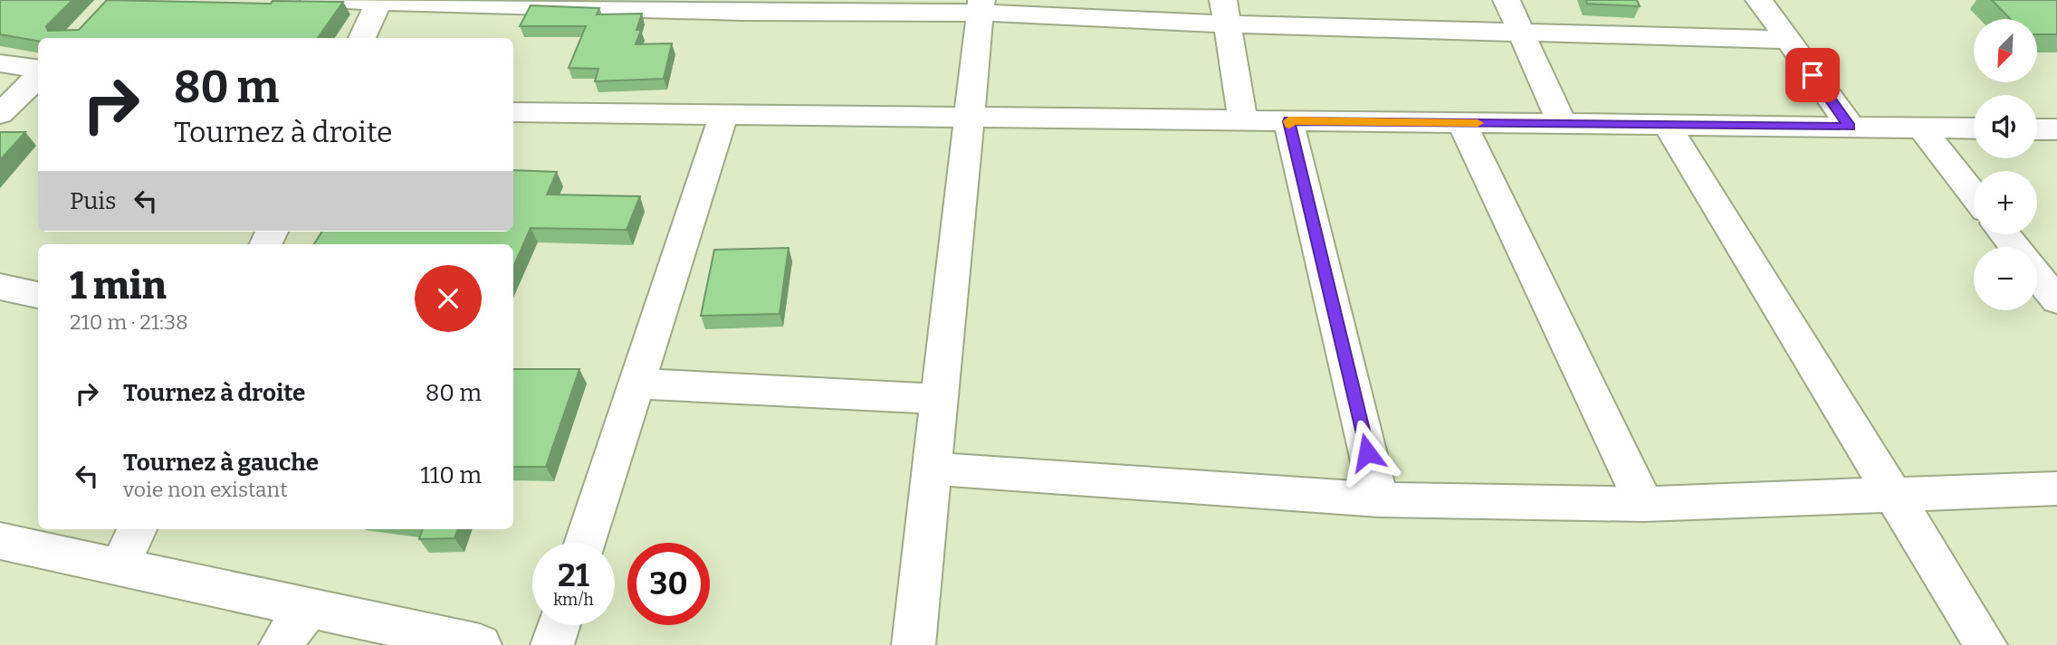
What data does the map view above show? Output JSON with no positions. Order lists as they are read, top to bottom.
{
  "north": "bottom left",
  "page": {
    "map_buttons": ["+", "−"],
    "turn": ["80 m", "Tournez à droite"],
    "then": "Puis",
    "heading": ["1 min", "210 m · 21:38"],
    "list": [
      {
        "name": "Tournez à droite",
        "value": "80 m"
      },
      {
        "name": "Tournez à gauche",
        "note": "voie non existant",
        "value": "110 m"
      }
    ],
    "speed": "21 km/h",
    "limit": "30"
  }
}
